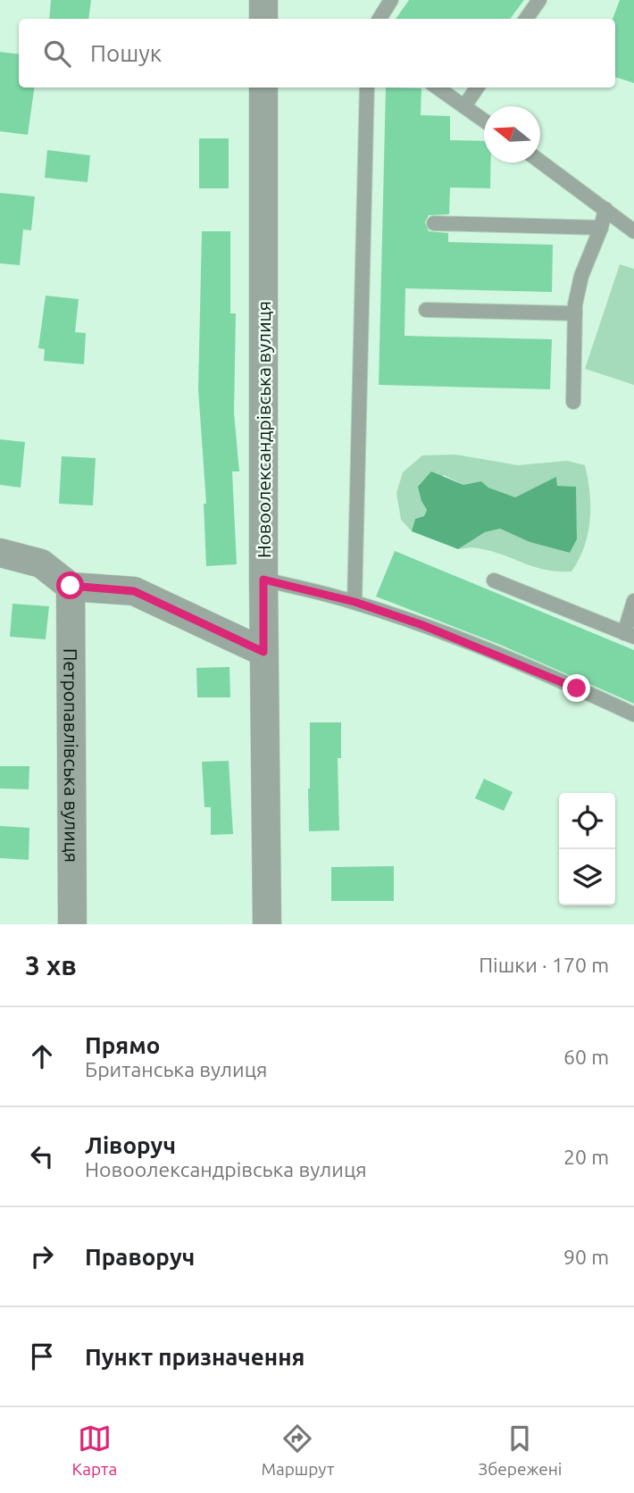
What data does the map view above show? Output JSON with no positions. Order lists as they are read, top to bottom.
{
  "streets": {
    "street": ["Новоолександрівська вулиця", "Петропавлівська вулиця"]
  },
  "north": "left",
  "page": {
    "search": "Пошук",
    "heading": ["3 хв", "Пішки · 170 m"],
    "list": [
      ["Прямо", "Британська вулиця", "60 m"],
      ["Ліворуч", "Новоолександрівська вулиця", "20 m"],
      ["Праворуч", "90 m"],
      "Пункт призначення"
    ],
    "nav": ["Карта", "Маршрут", "Збережені"]
  }
}
